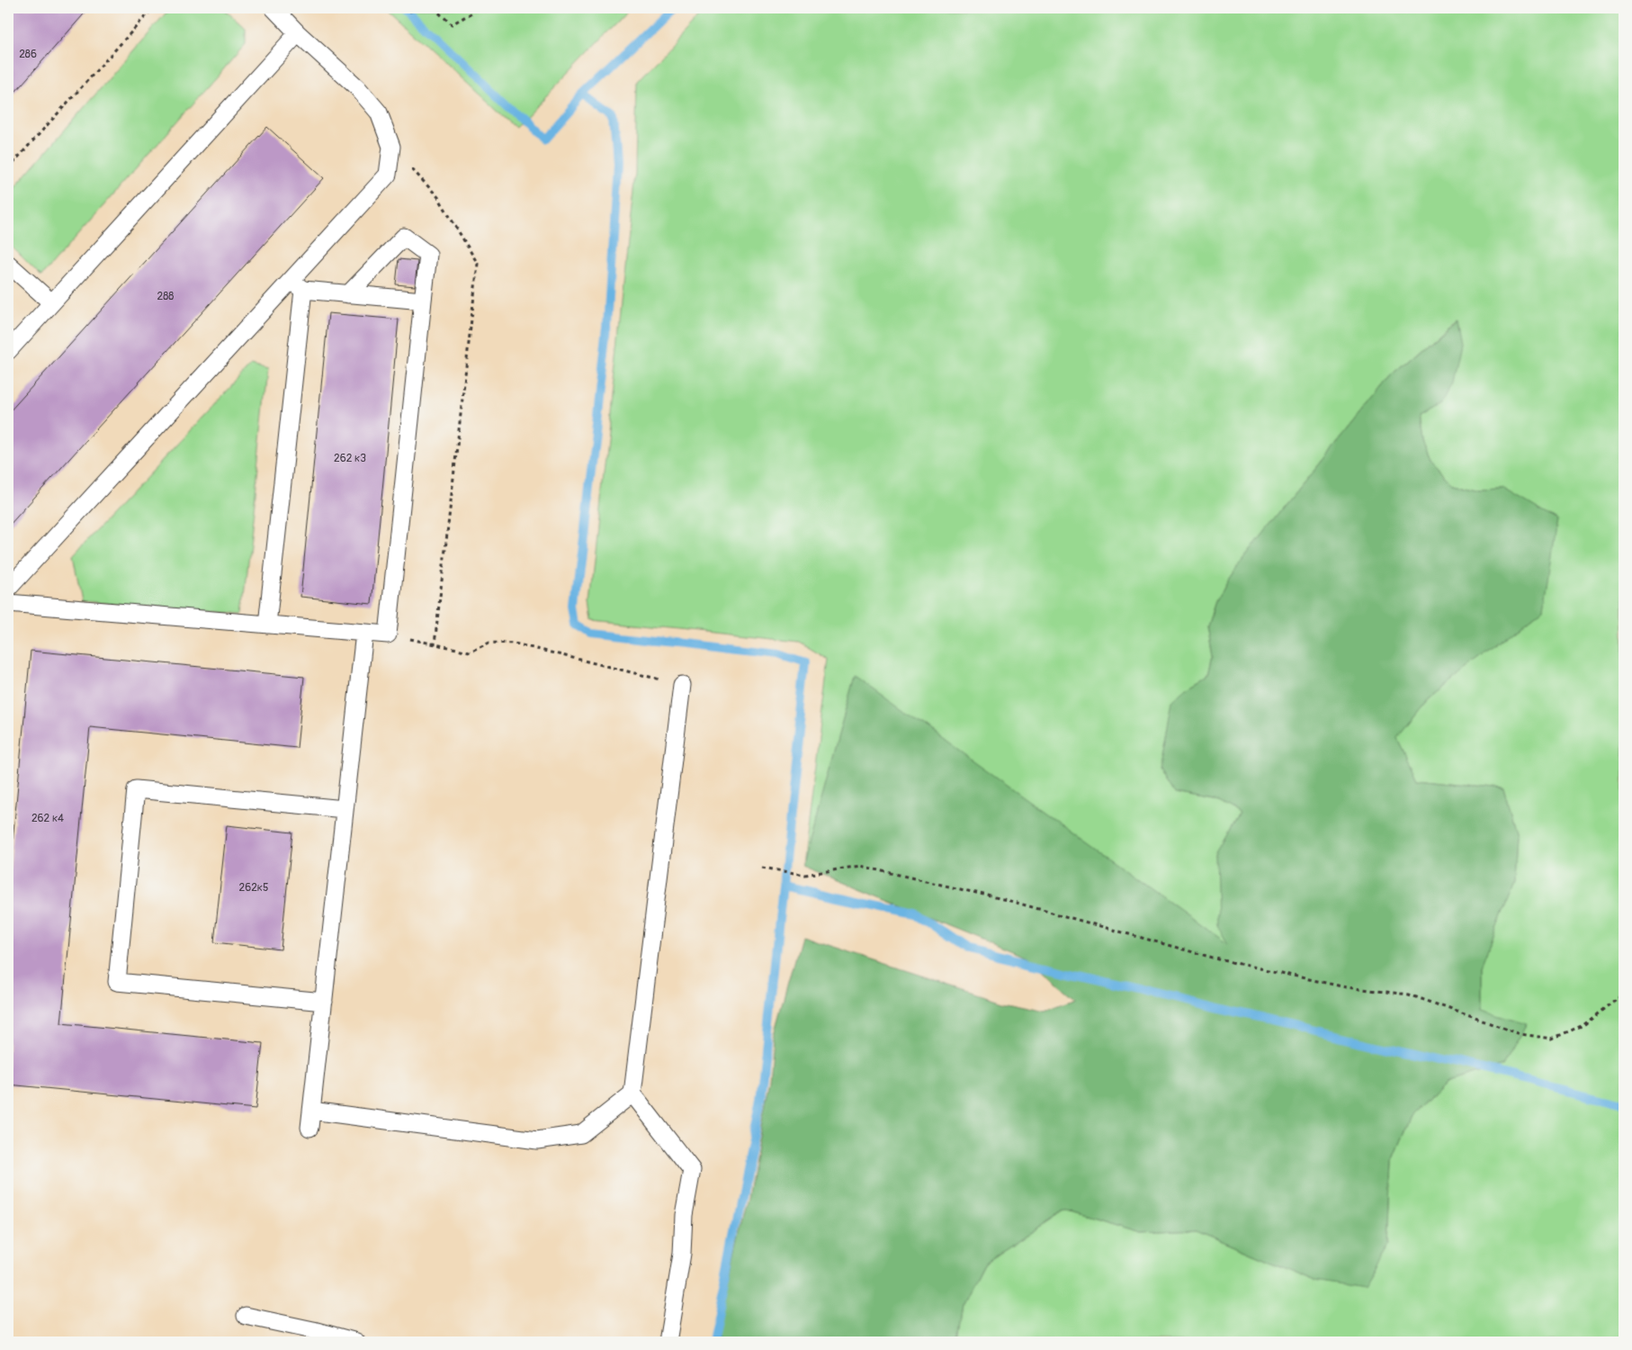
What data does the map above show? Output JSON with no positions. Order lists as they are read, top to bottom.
{
  "house_numbers": [
    "286",
    "288",
    "262 к3",
    "262 к4",
    "262к5"
  ]
}
